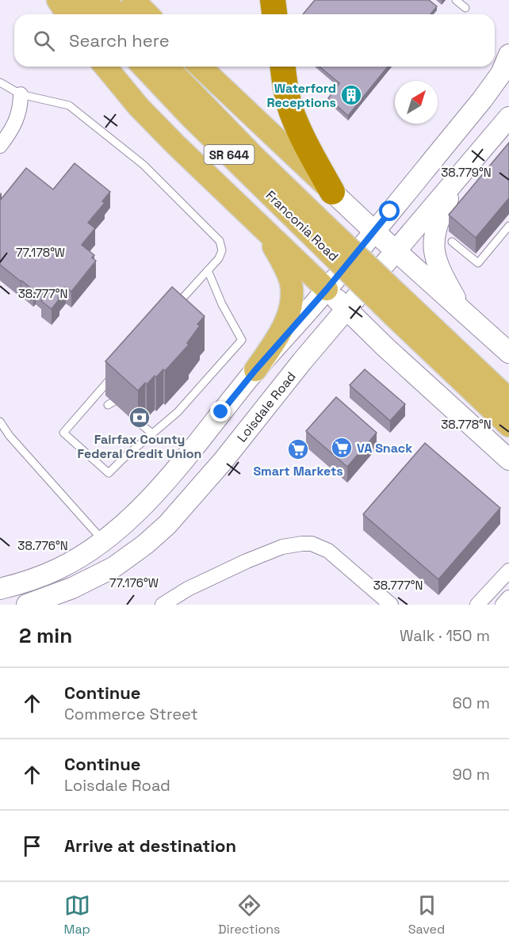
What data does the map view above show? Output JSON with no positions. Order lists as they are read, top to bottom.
{
  "streets": {
    "main road": ["SR 644", "Franconia Road", "Loisdale Road"]
  },
  "places": {
    "building": ["Waterford Receptions"],
    "bank": ["Fairfax County Federal Credit Union"],
    "supermarket": ["VA Snack", "Smart Markets"]
  },
  "north": "top right",
  "page": {
    "search": "Search here",
    "heading": ["2 min", "Walk · 150 m"],
    "list": [
      ["Continue", "Commerce Street", "60 m"],
      ["Continue", "Loisdale Road", "90 m"],
      "Arrive at destination"
    ],
    "nav": ["Map", "Directions", "Saved"]
  },
  "coordinates": [
    "38.779°N",
    "77.178°W",
    "38.777°N",
    "38.778°N",
    "38.776°N",
    "77.176°W"
  ]
}
